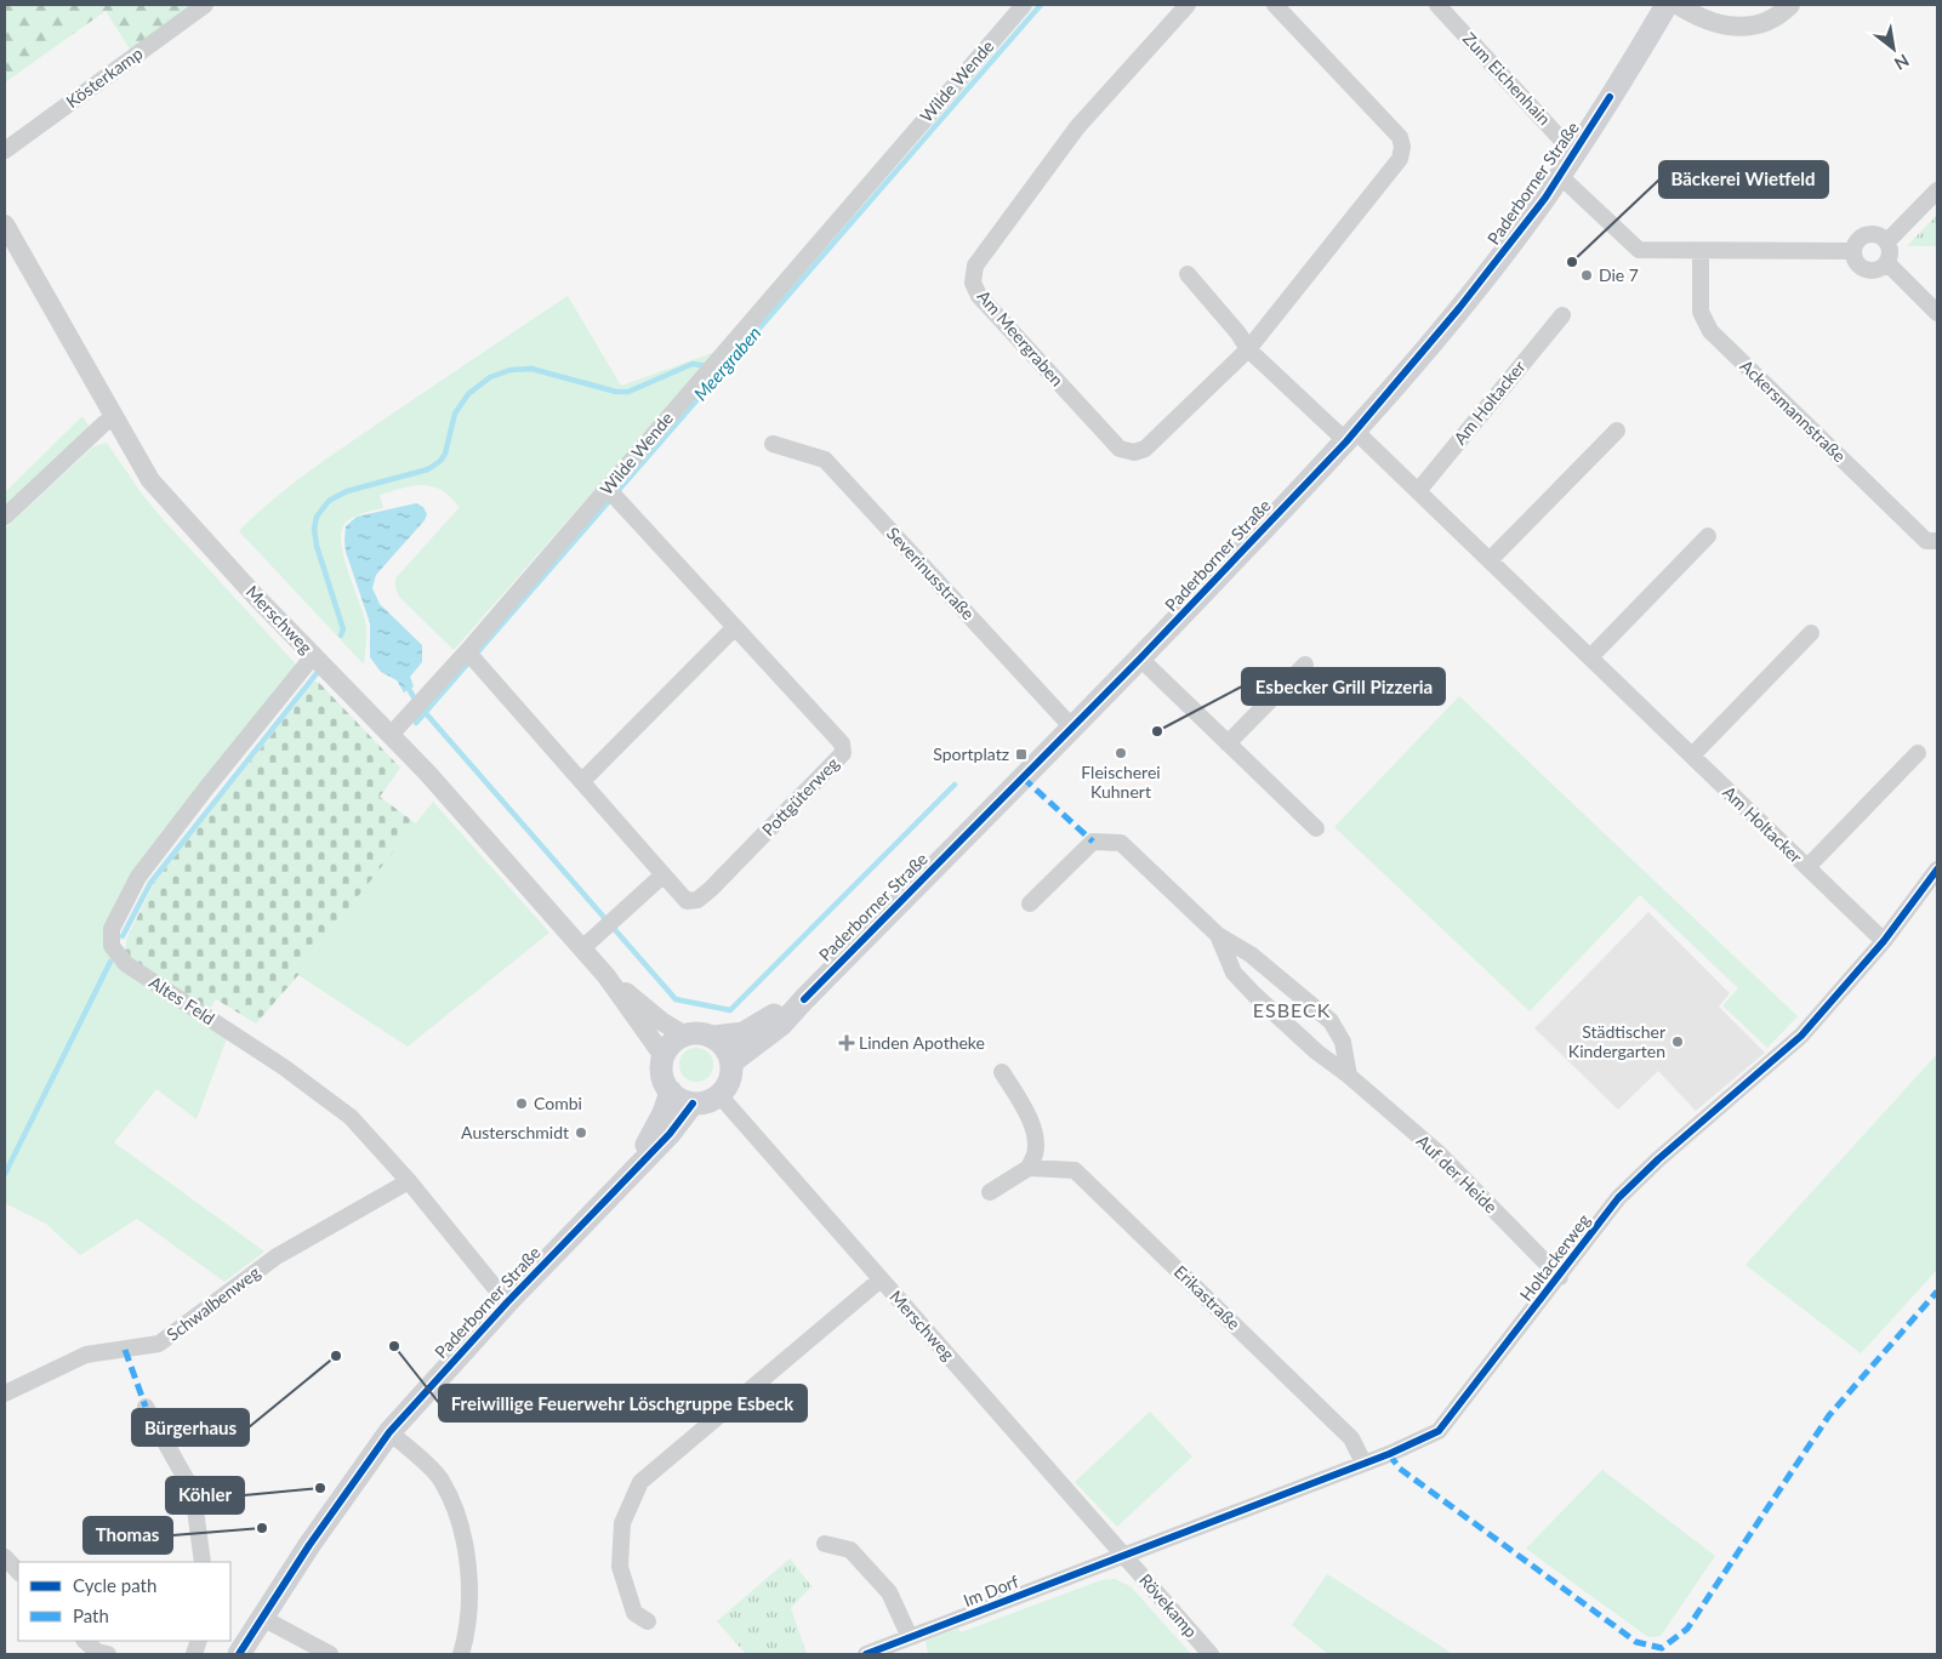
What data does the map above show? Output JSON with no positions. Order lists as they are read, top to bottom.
{
  "streets": {
    "main road": ["Paderborner Straße"],
    "street": [
      "Kösterkamp",
      "Zum Eichenhain",
      "Wilde Wende",
      "Am Meergraben",
      "Am Holtacker",
      "Ackersmannstraße",
      "Severinusstraße",
      "Merschweg",
      "Pottgüterweg",
      "Altes Feld",
      "Auf der Heide",
      "Holtackerweg",
      "Erikastraße",
      "Schwalbenweg",
      "Im Dorf",
      "Rövekamp"
    ]
  },
  "crossings": [
    ["Zum Eichenhain", "Paderborner Straße"],
    ["Wilde Wende", "Merschweg"],
    ["Wilde Wende", "Pottgüterweg"],
    ["Paderborner Straße", "Am Holtacker"],
    ["Paderborner Straße", "Severinusstraße"],
    ["Paderborner Straße", "Merschweg"],
    ["Paderborner Straße", "Altes Feld"],
    ["Am Holtacker", "Holtackerweg"],
    ["Merschweg", "Altes Feld"],
    ["Merschweg", "Holtackerweg"],
    ["Merschweg", "Im Dorf"],
    ["Merschweg", "Rövekamp"],
    ["Altes Feld", "Schwalbenweg"],
    ["Auf der Heide", "Holtackerweg"],
    ["Holtackerweg", "Erikastraße"],
    ["Holtackerweg", "Im Dorf"],
    ["Holtackerweg", "Rövekamp"],
    ["Im Dorf", "Rövekamp"]
  ],
  "districts": ["ESBECK"],
  "water": ["Meergraben"],
  "places": {
    "other": [
      "Bäckerei Wietfeld",
      "Die 7",
      "Esbecker Grill Pizzeria",
      "Fleischerei Kuhnert",
      "Städtischer Kindergarten",
      "Combi",
      "Austerschmidt",
      "Freiwillige Feuerwehr Löschgruppe Esbeck",
      "Bürgerhaus",
      "Köhler",
      "Thomas"
    ],
    "transit": ["Sportplatz"],
    "health": ["Linden Apotheke"]
  },
  "legend": ["Cycle path", "Path"],
  "north": "bottom right"
}
